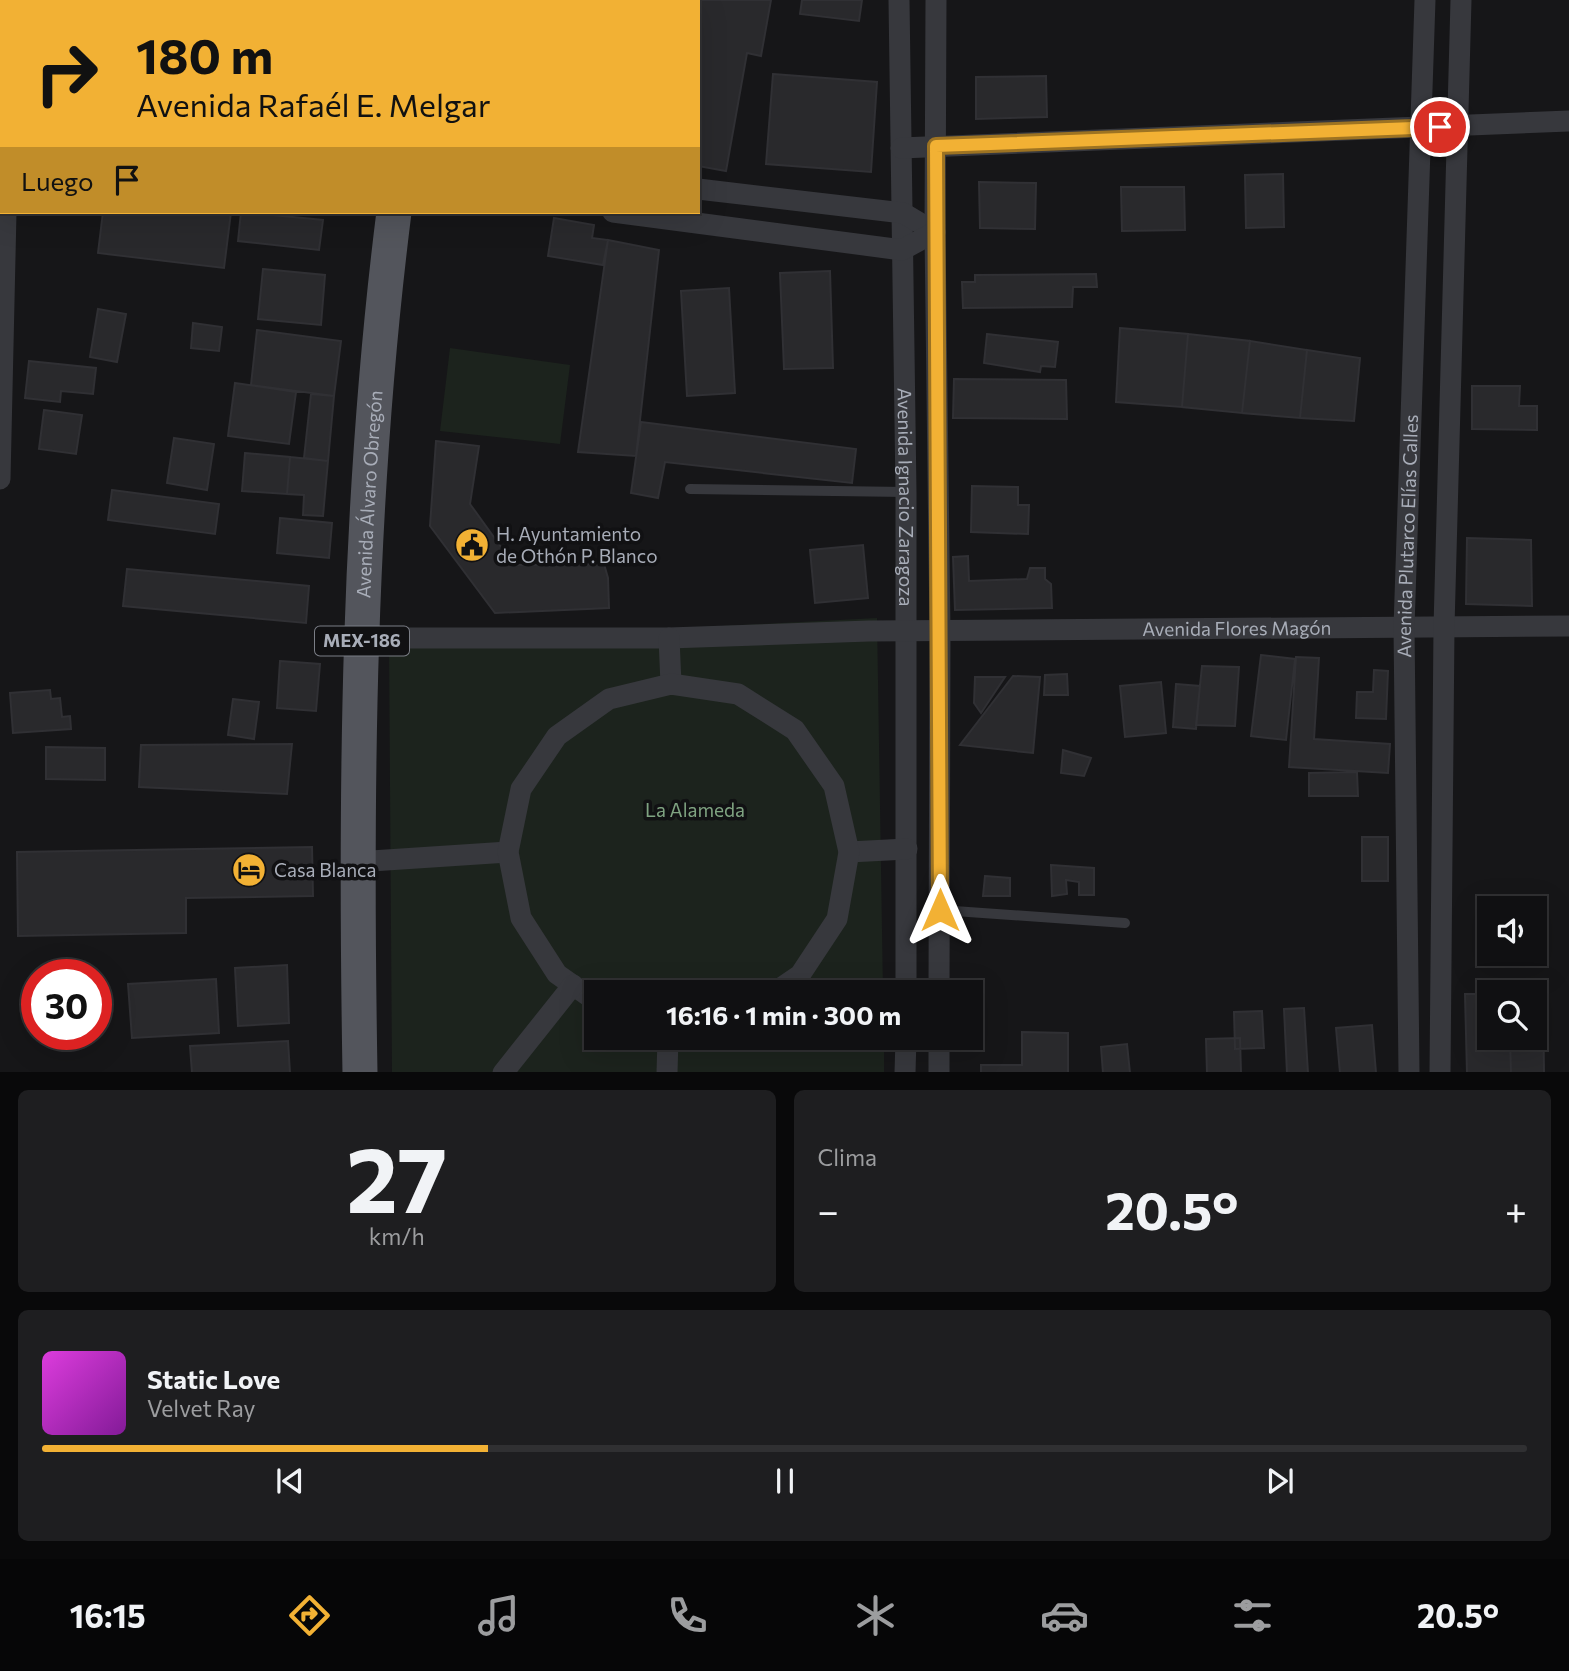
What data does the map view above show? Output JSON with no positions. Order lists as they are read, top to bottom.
{
  "streets": {
    "main road": ["Avenida Álvaro Obregón", "MEX-186"],
    "street": ["Avenida Ignacio Zaragoza", "Avenida Plutarco Elías Calles", "Avenida Flores Magón"]
  },
  "crossings": [
    ["Avenida Álvaro Obregón", "Avenida Flores Magón"],
    ["Avenida Ignacio Zaragoza", "Avenida Flores Magón"],
    ["Avenida Plutarco Elías Calles", "Avenida Flores Magón"]
  ],
  "parks": ["La Alameda"],
  "places": {
    "public building": ["H. Ayuntamiento de Othón P. Blanco"],
    "hotel": ["Casa Blanca"]
  },
  "page": {
    "turn": ["180 m", "Avenida Rafaél E. Melgar"],
    "then": "Luego",
    "limit": "30",
    "trip": "16:16 · 1 min · 300 m",
    "tile": [
      ["27", "km/h"],
      "Clima"
    ],
    "heat": ["−", "20.5°", "+"],
    "song": ["Static Love", "Velvet Ray"],
    "tabs": ["16:15", "20.5°"]
  }
}
